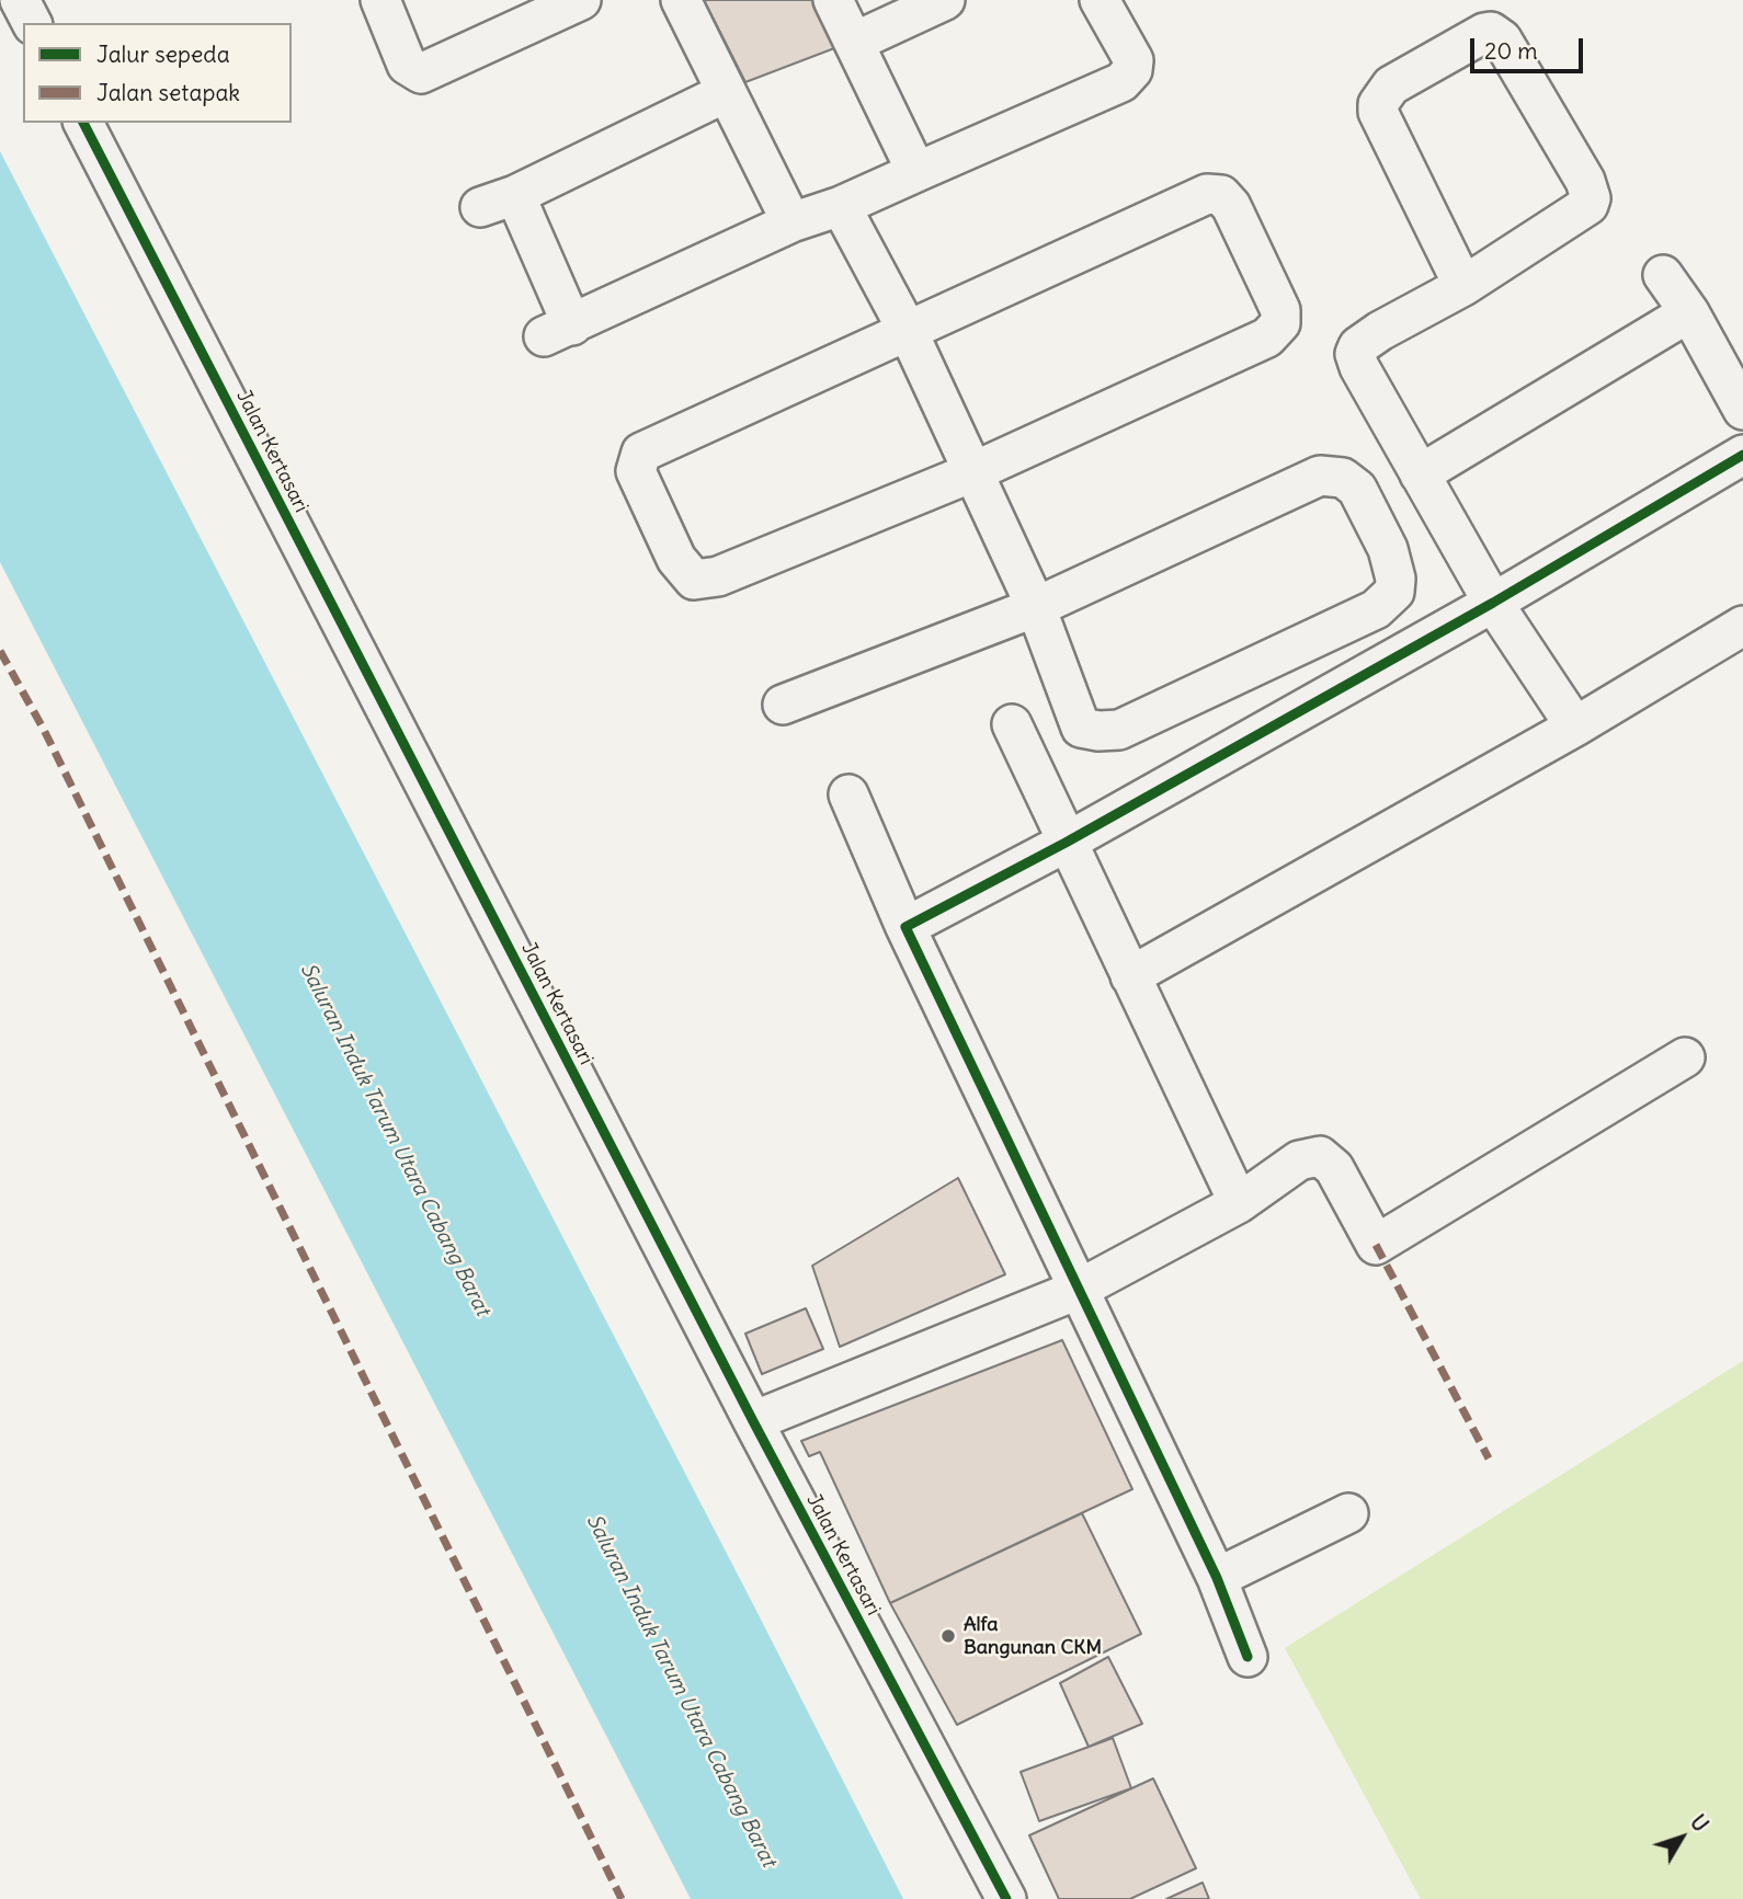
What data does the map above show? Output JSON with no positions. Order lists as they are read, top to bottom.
{
  "streets": {
    "street": ["Jalan Kertasari"]
  },
  "water": ["Saluran Induk Tarum Utara Cabang Barat"],
  "places": ["Alfa Bangunan CKM"],
  "legend": ["Jalur sepeda", "Jalan setapak"],
  "scale_bar": "20 m",
  "north": "top right"
}
